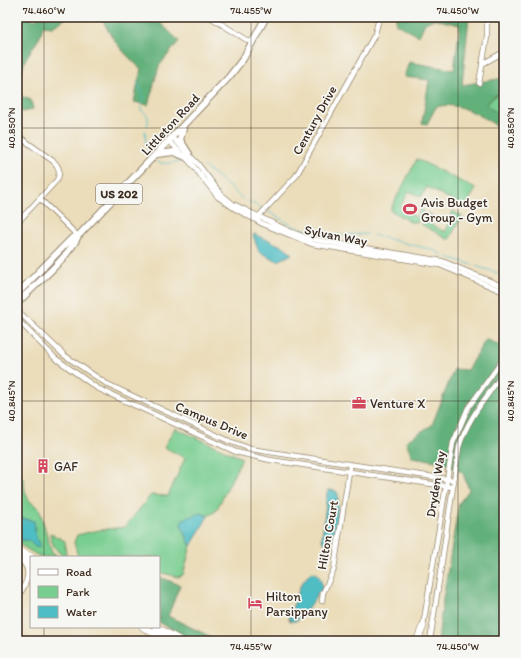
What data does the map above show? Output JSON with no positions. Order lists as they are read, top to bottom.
{
  "streets": {
    "main road": ["Littleton Road", "US 202"],
    "street": [
      "Century Drive",
      "Sylvan Way",
      "Campus Drive",
      "Dryden Way",
      "Hilton Court"
    ]
  },
  "crossings": [
    ["Century Drive", "Sylvan Way"],
    ["Littleton Road", "Sylvan Way"],
    ["Campus Drive", "Dryden Way"],
    ["Campus Drive", "Hilton Court"]
  ],
  "places": {
    "sports": ["Avis Budget Group - Gym"],
    "office": ["Venture X"],
    "building": ["GAF"],
    "hotel": ["Hilton Parsippany"]
  },
  "legend": ["Road", "Park", "Water"],
  "coordinates": [
    "74.460°W",
    "74.455°W",
    "74.450°W",
    "40.850°N",
    "40.845°N"
  ]
}
